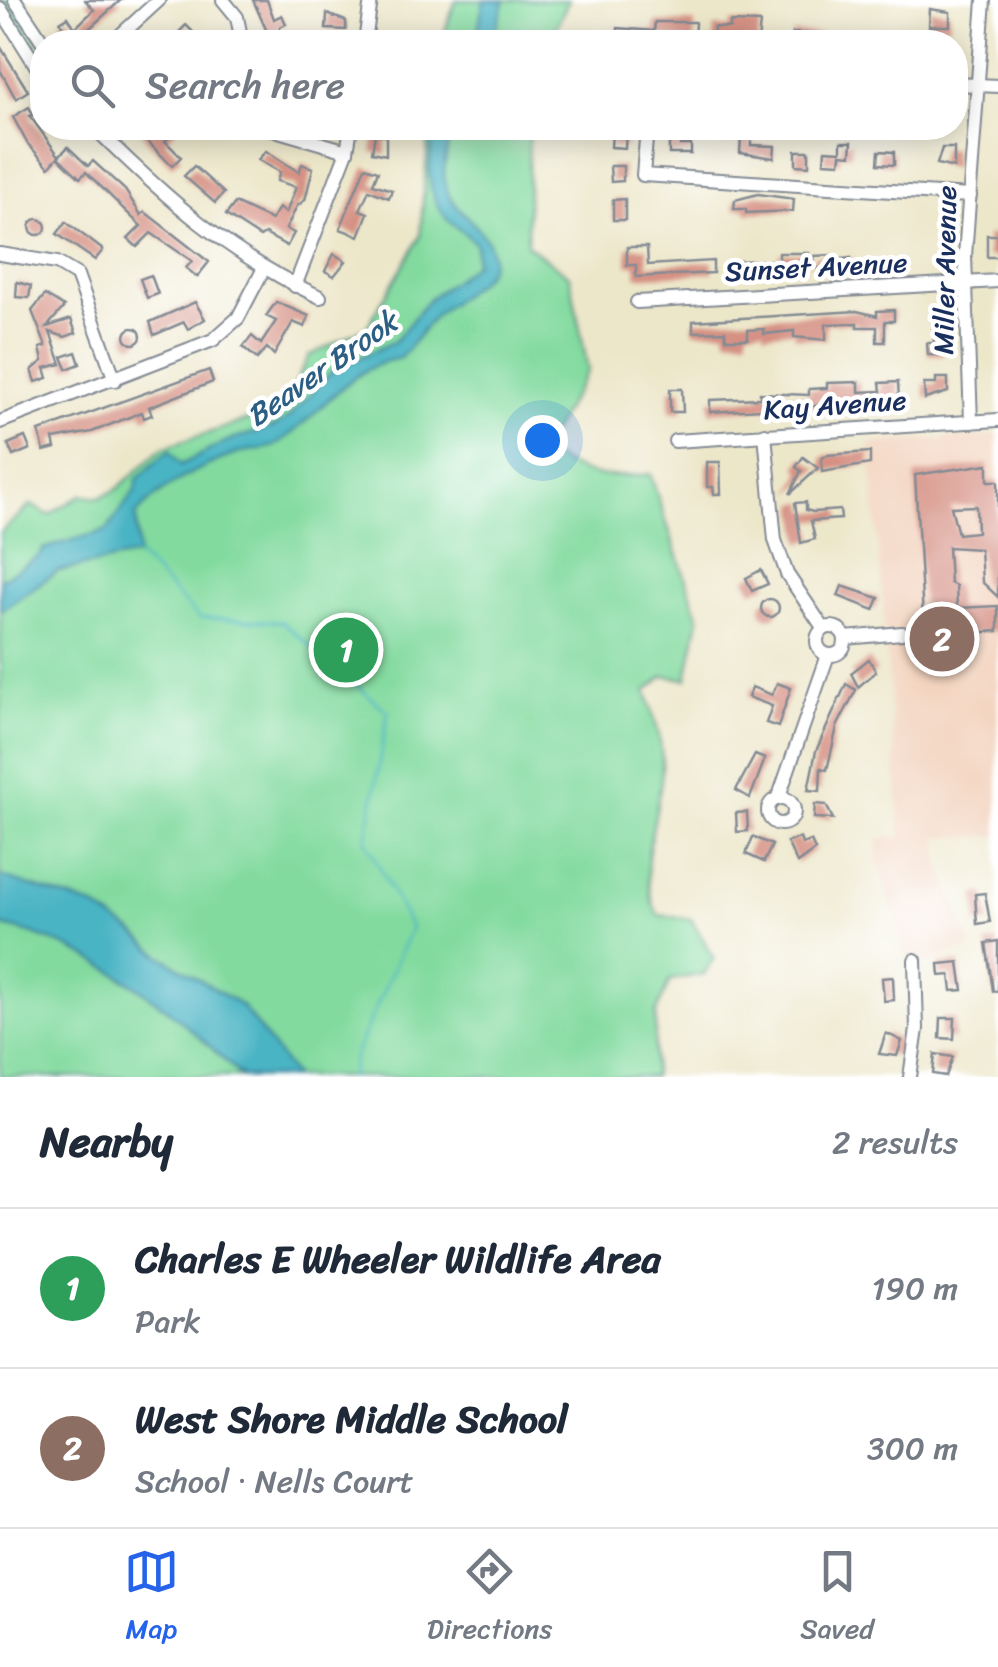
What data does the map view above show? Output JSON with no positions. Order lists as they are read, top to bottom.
{
  "streets": {
    "street": ["Sunset Avenue", "Miller Avenue", "Kay Avenue"]
  },
  "crossings": [
    ["Sunset Avenue", "Miller Avenue"],
    ["Miller Avenue", "Kay Avenue"]
  ],
  "water": ["Beaver Brook"],
  "page": {
    "search": "Search here",
    "pins": ["2", "1"],
    "heading": ["Nearby", "2 results"],
    "list": [
      {
        "mark": "1",
        "name": "Charles E Wheeler Wildlife Area",
        "note": "Park",
        "value": "190 m"
      },
      {
        "mark": "2",
        "name": "West Shore Middle School",
        "note": "School · Nells Court",
        "value": "300 m"
      }
    ],
    "nav": ["Map", "Directions", "Saved"]
  }
}
